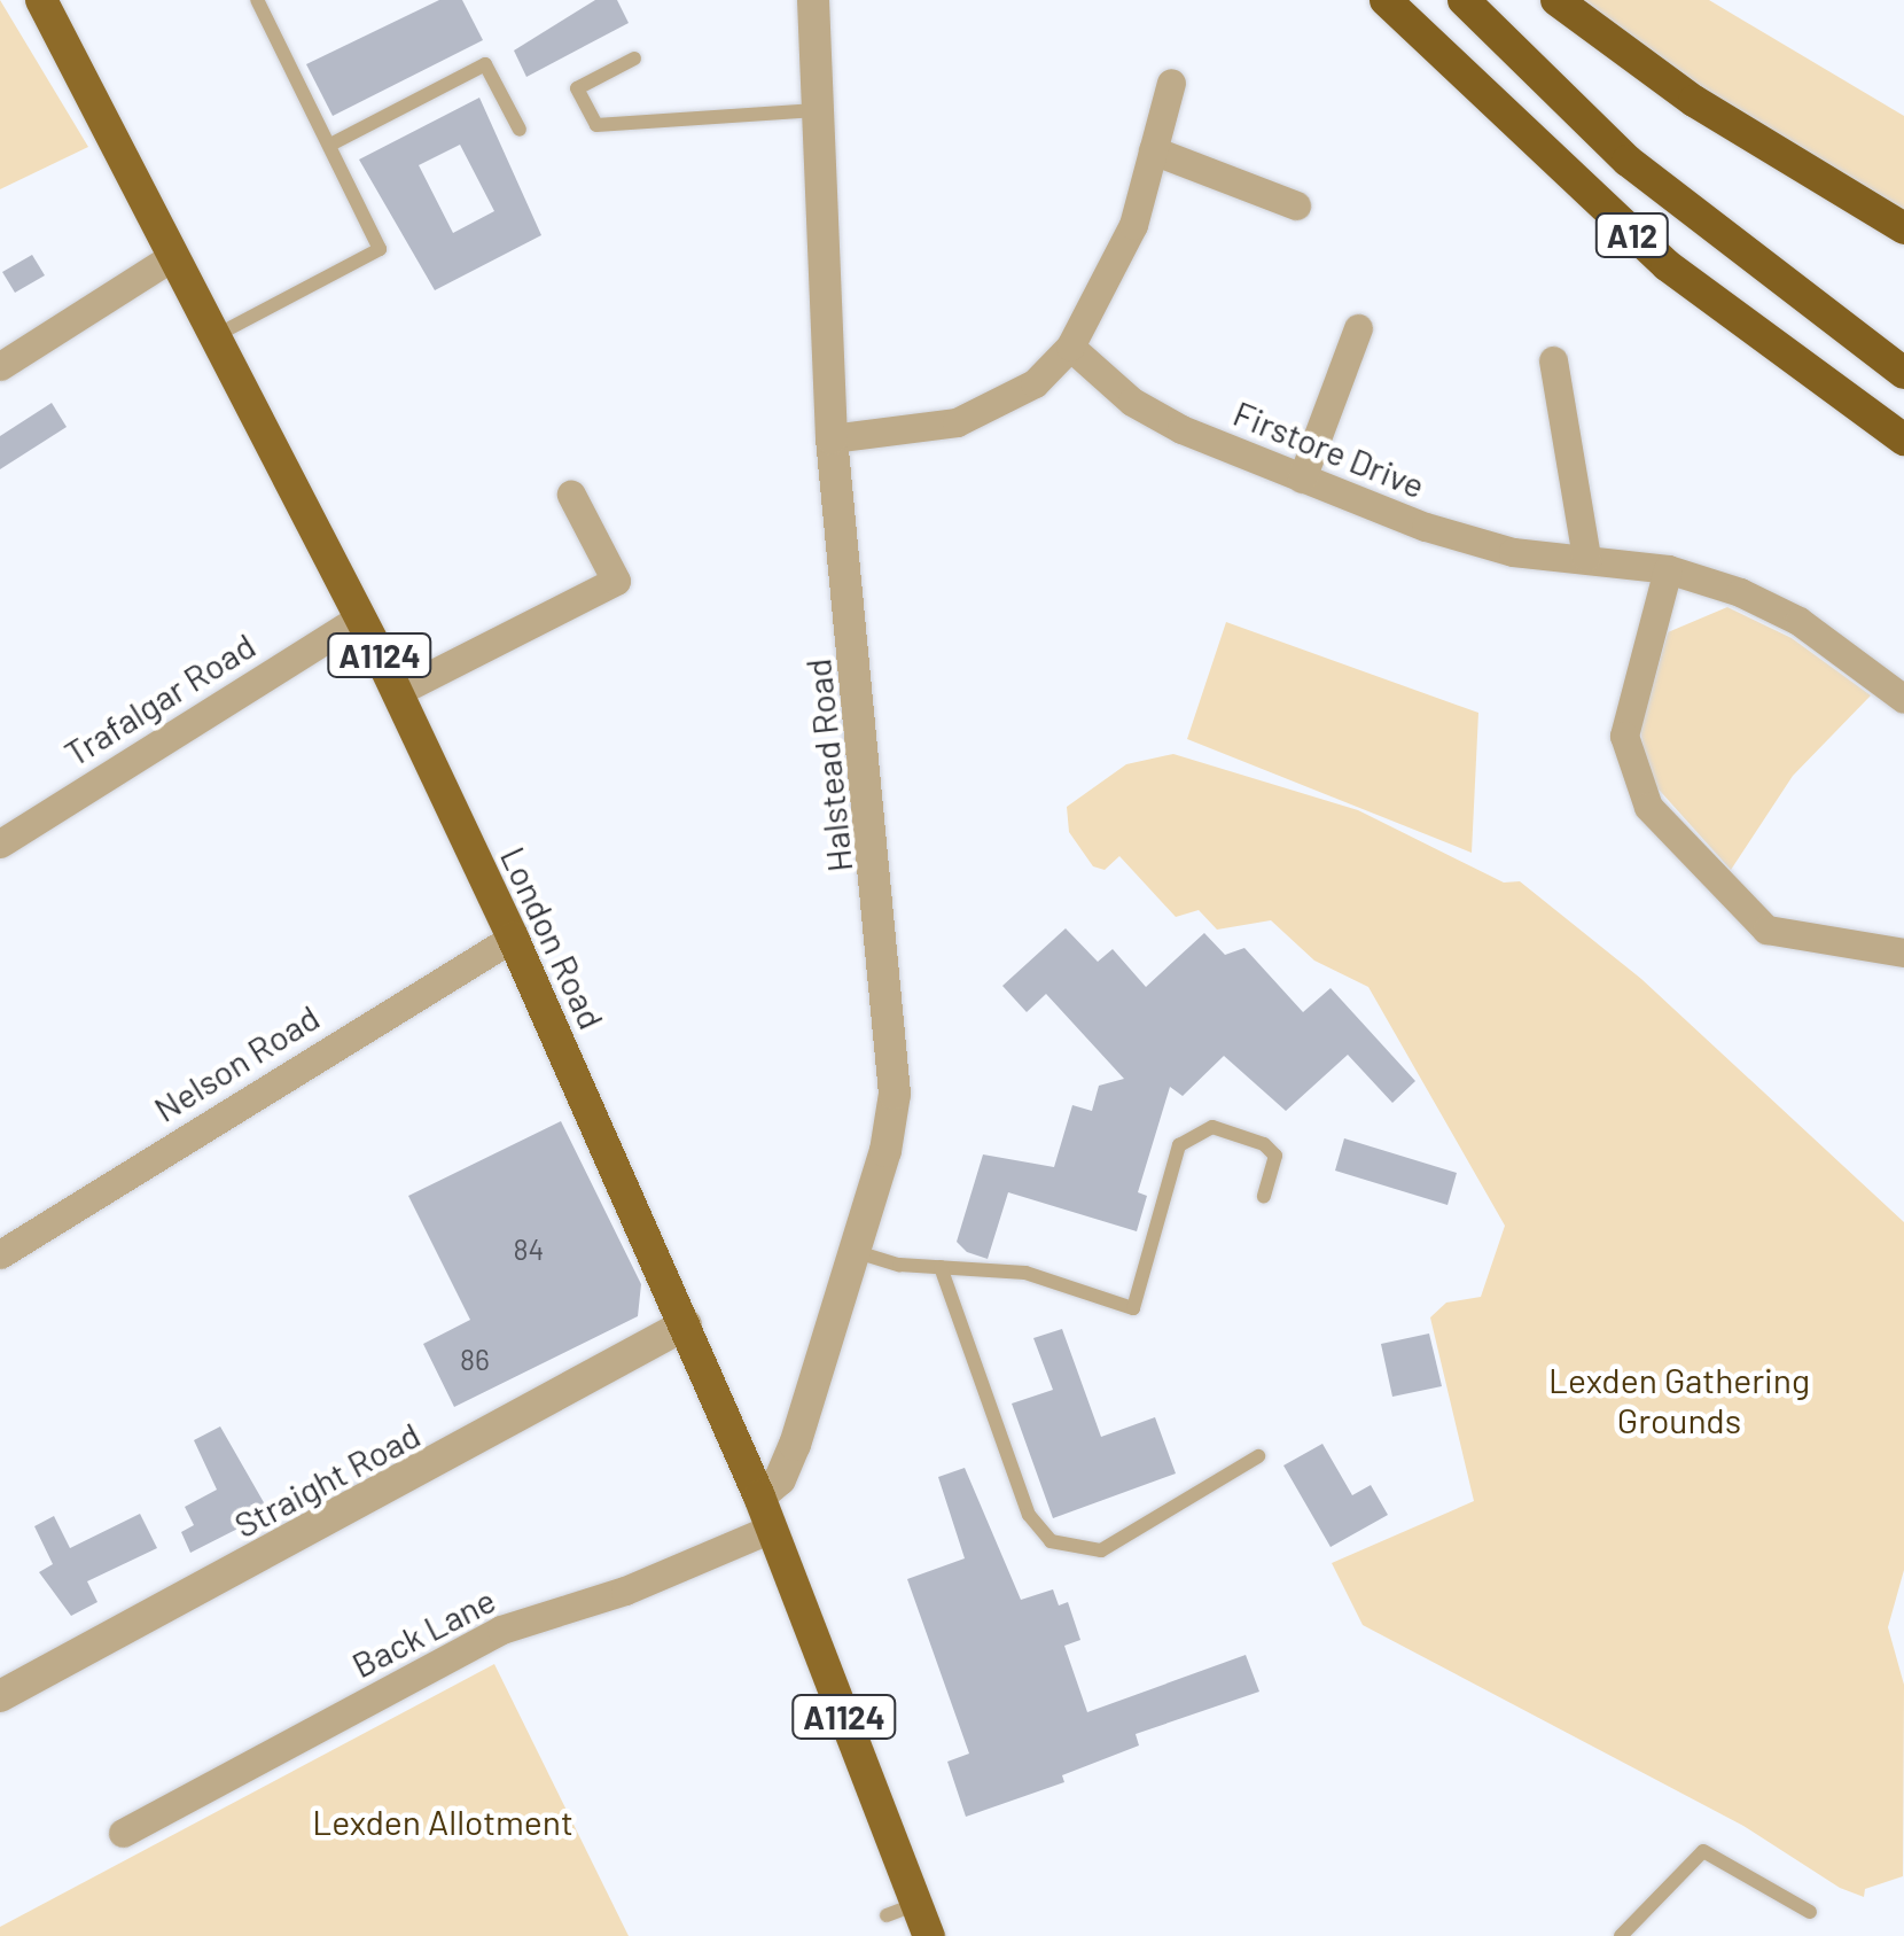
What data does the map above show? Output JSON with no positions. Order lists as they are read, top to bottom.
{
  "streets": {
    "highway": ["A12"],
    "main road": ["A1124", "London Road"],
    "street": [
      "Firstore Drive",
      "Trafalgar Road",
      "Halstead Road",
      "Nelson Road",
      "Straight Road",
      "Back Lane"
    ]
  },
  "crossings": [
    ["Trafalgar Road", "London Road"],
    ["Halstead Road", "London Road"],
    ["London Road", "Nelson Road"],
    ["London Road", "Straight Road"],
    ["London Road", "Back Lane"]
  ],
  "parks": ["Lexden Gathering Grounds", "Lexden Allotment"],
  "house_numbers": ["84", "86"]
}
